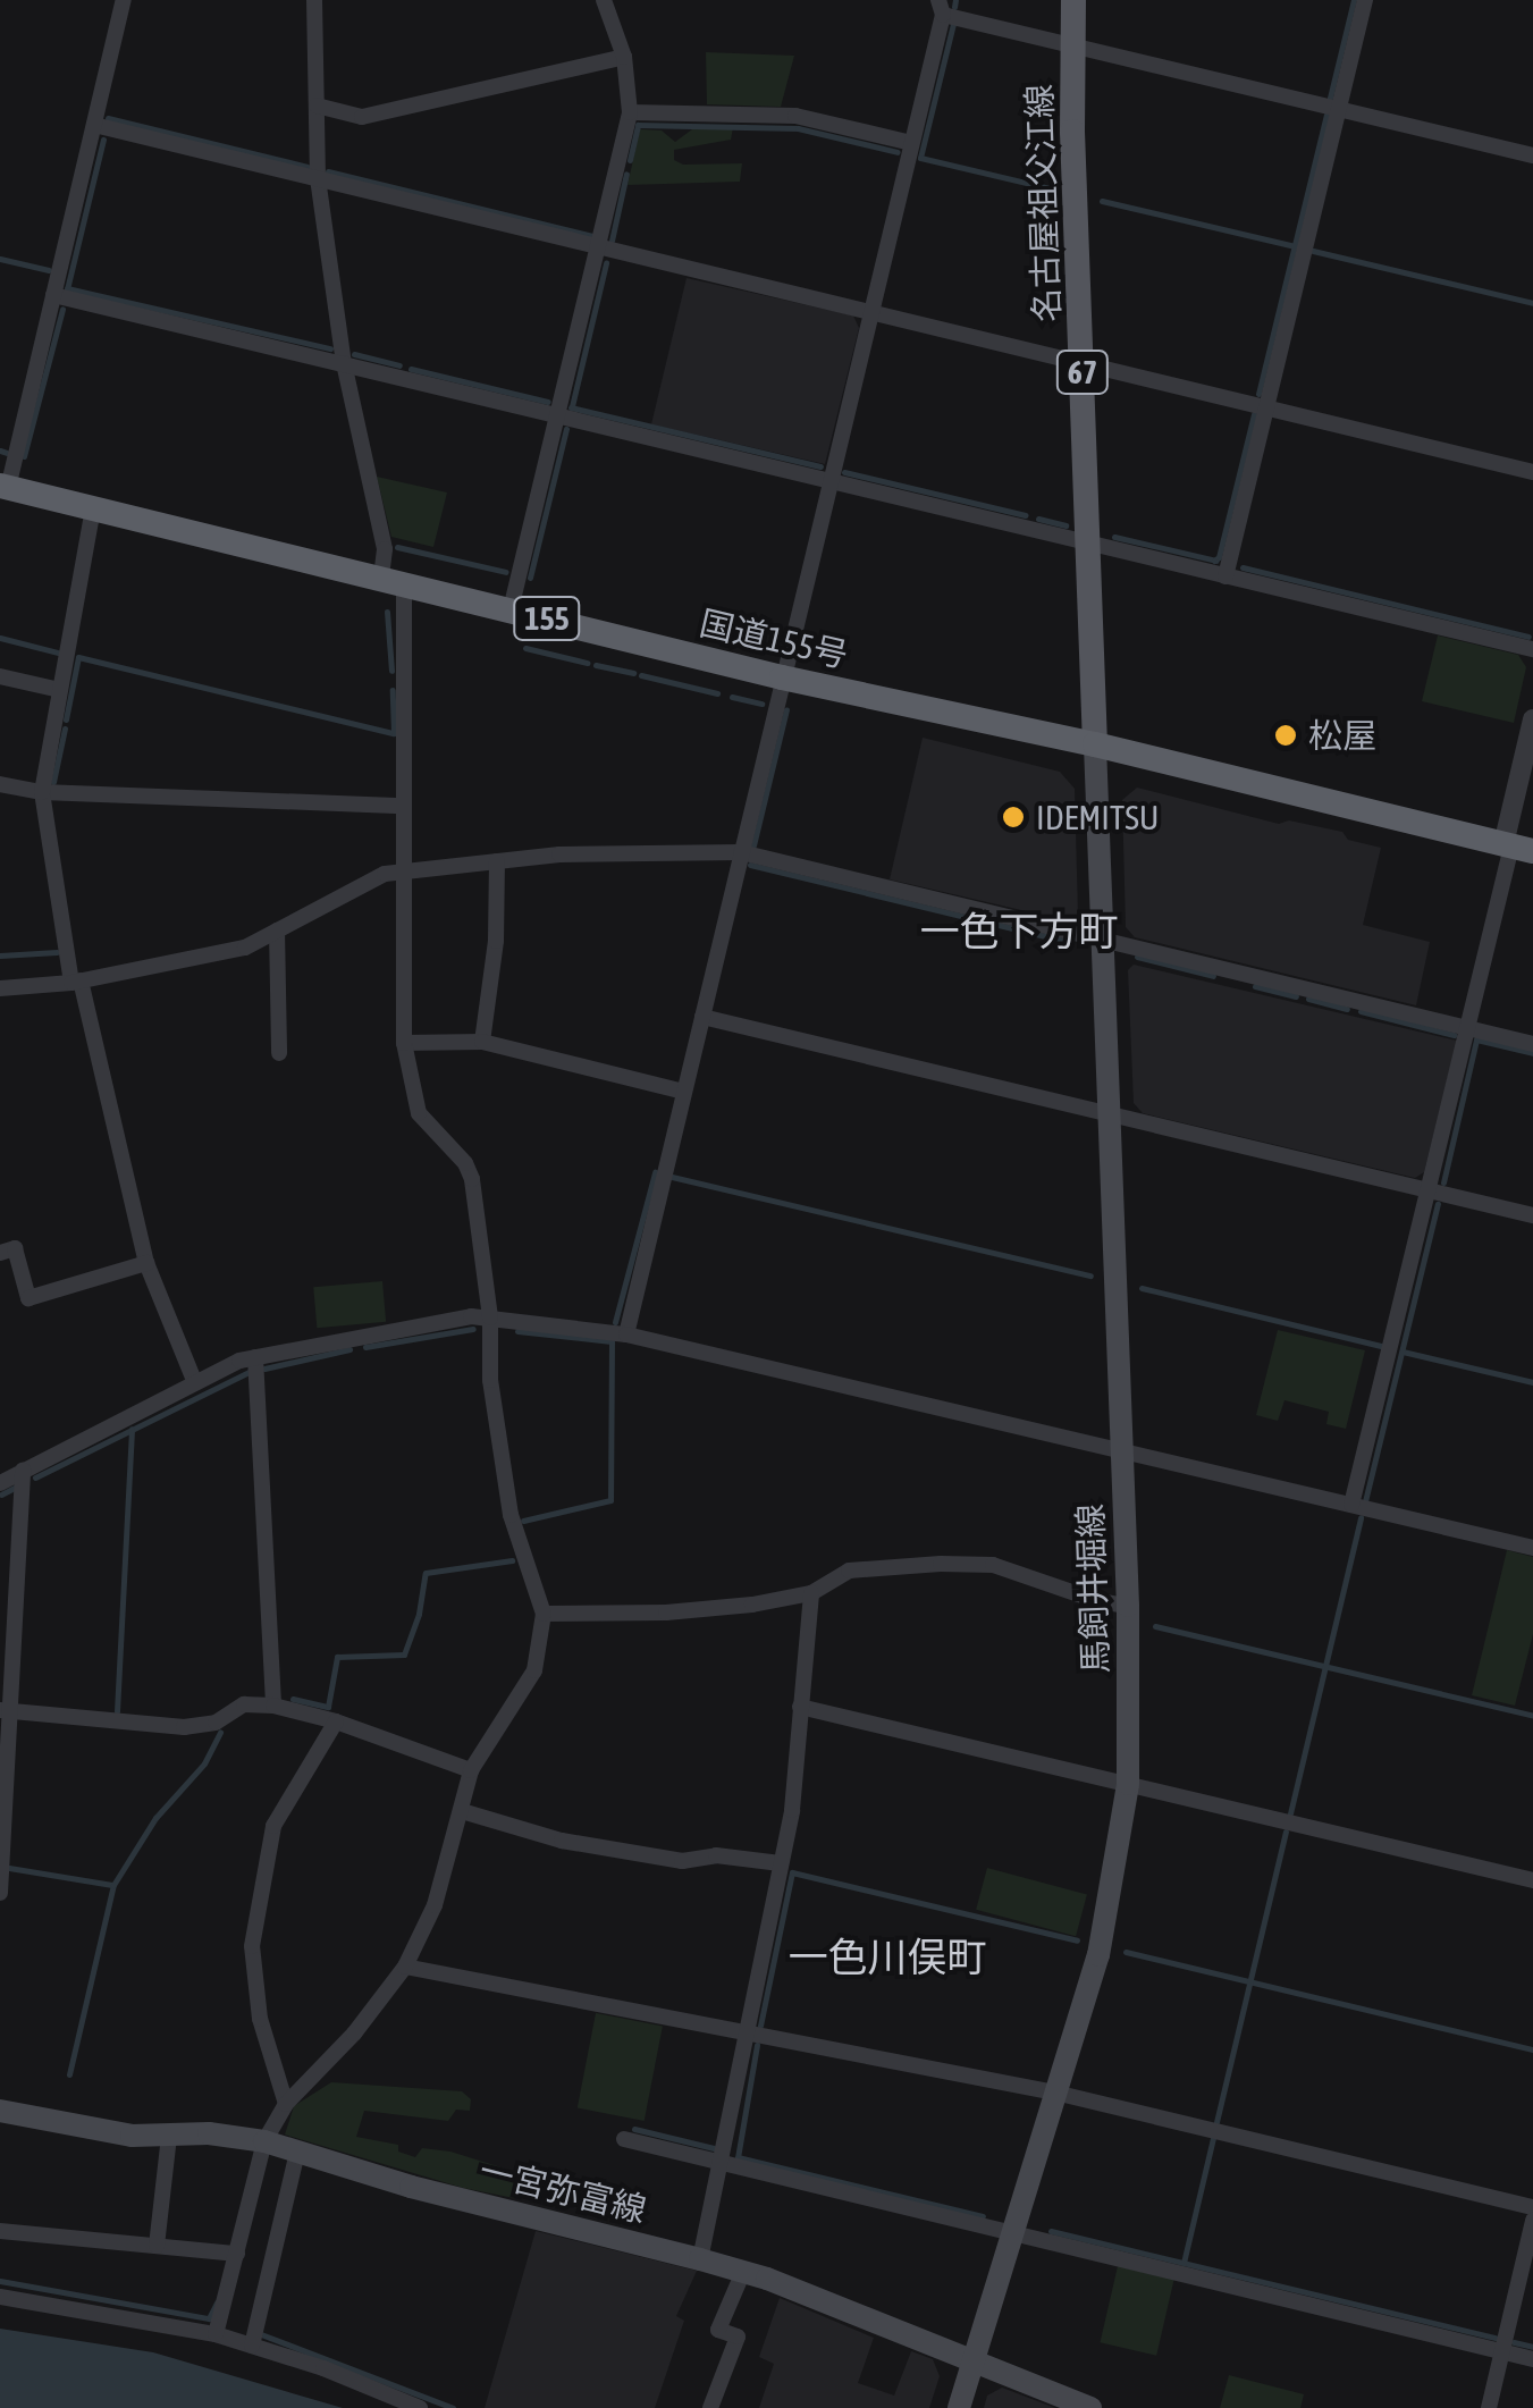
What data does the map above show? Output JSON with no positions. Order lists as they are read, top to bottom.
{
  "streets": {
    "highway": ["155", "国道155号"],
    "main road": [
      "名古屋祖父江線",
      "67",
      "馬飼井堀線",
      "一宮弥富線"
    ]
  },
  "crossings": [
    ["名古屋祖父江線", "国道155号"],
    ["名古屋祖父江線", "馬飼井堀線"],
    ["国道155号", "馬飼井堀線"],
    ["馬飼井堀線", "一宮弥富線"]
  ],
  "districts": ["一色下方町", "一色川俣町"],
  "places": ["松屋", "IDEMITSU"]
}
